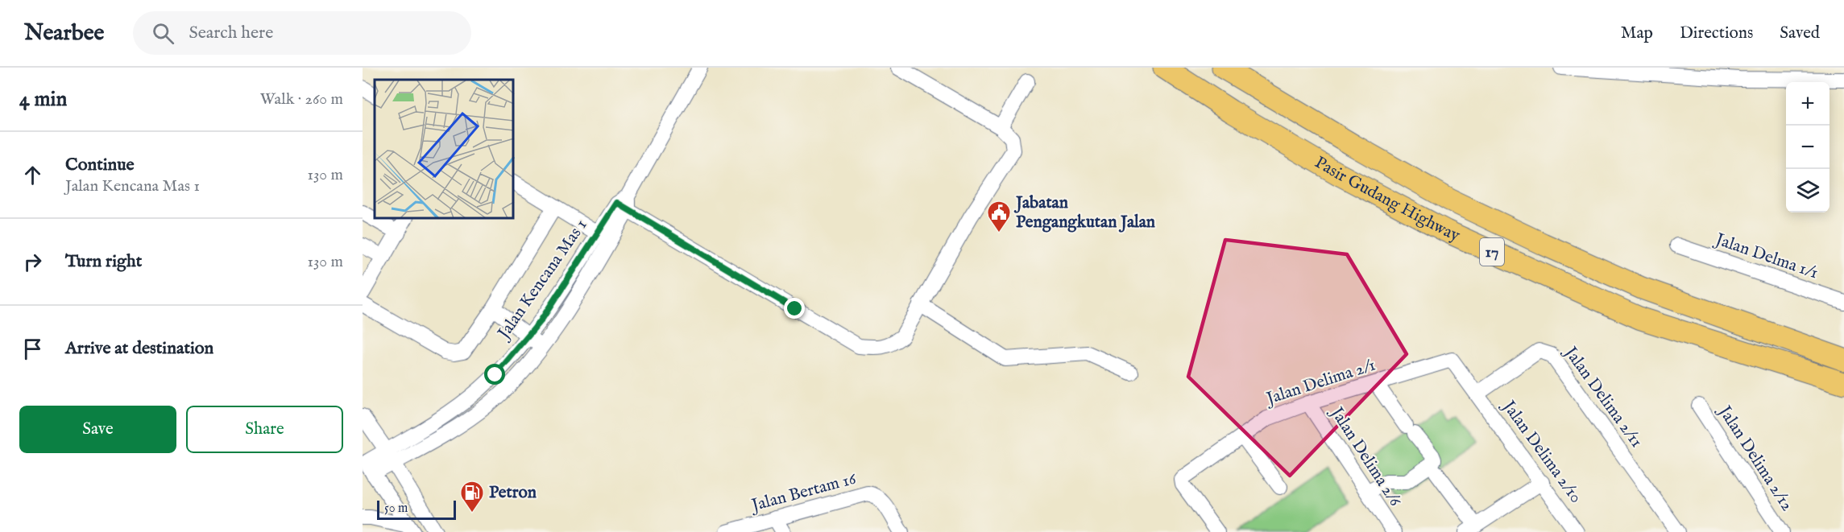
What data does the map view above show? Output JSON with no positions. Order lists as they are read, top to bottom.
{
  "streets": {
    "highway": ["Pasir Gudang Highway", "17"],
    "street": [
      "Jalan Delma 1/1",
      "Jalan Kencana Mas 1",
      "Jalan Delima 2/1",
      "Jalan Delima 2/11",
      "Jalan Delima 2/10",
      "Jalan Delima 2/6",
      "Jalan Delima 2/12",
      "Jalan Bertam 16"
    ]
  },
  "crossings": [
    ["Jalan Delima 2/1", "Jalan Delima 2/11"],
    ["Jalan Delima 2/1", "Jalan Delima 2/10"],
    ["Jalan Delima 2/1", "Jalan Delima 2/6"],
    ["Jalan Delima 2/11", "Jalan Delima 2/10"]
  ],
  "places": {
    "public building": ["Jabatan Pengangkutan Jalan"],
    "fuel station": ["Petron"]
  },
  "scale_bar": "50 m",
  "page": {
    "header": "Nearbee",
    "search": "Search here",
    "nav": ["Map", "Directions", "Saved"],
    "heading": ["4 min", "Walk · 260 m"],
    "map_buttons": ["+", "−"],
    "list": [
      ["Continue", "Jalan Kencana Mas 1", "130 m"],
      ["Turn right", "130 m"],
      "Arrive at destination"
    ],
    "buttons": ["Save", "Share"],
    "scale": "50 m"
  }
}
